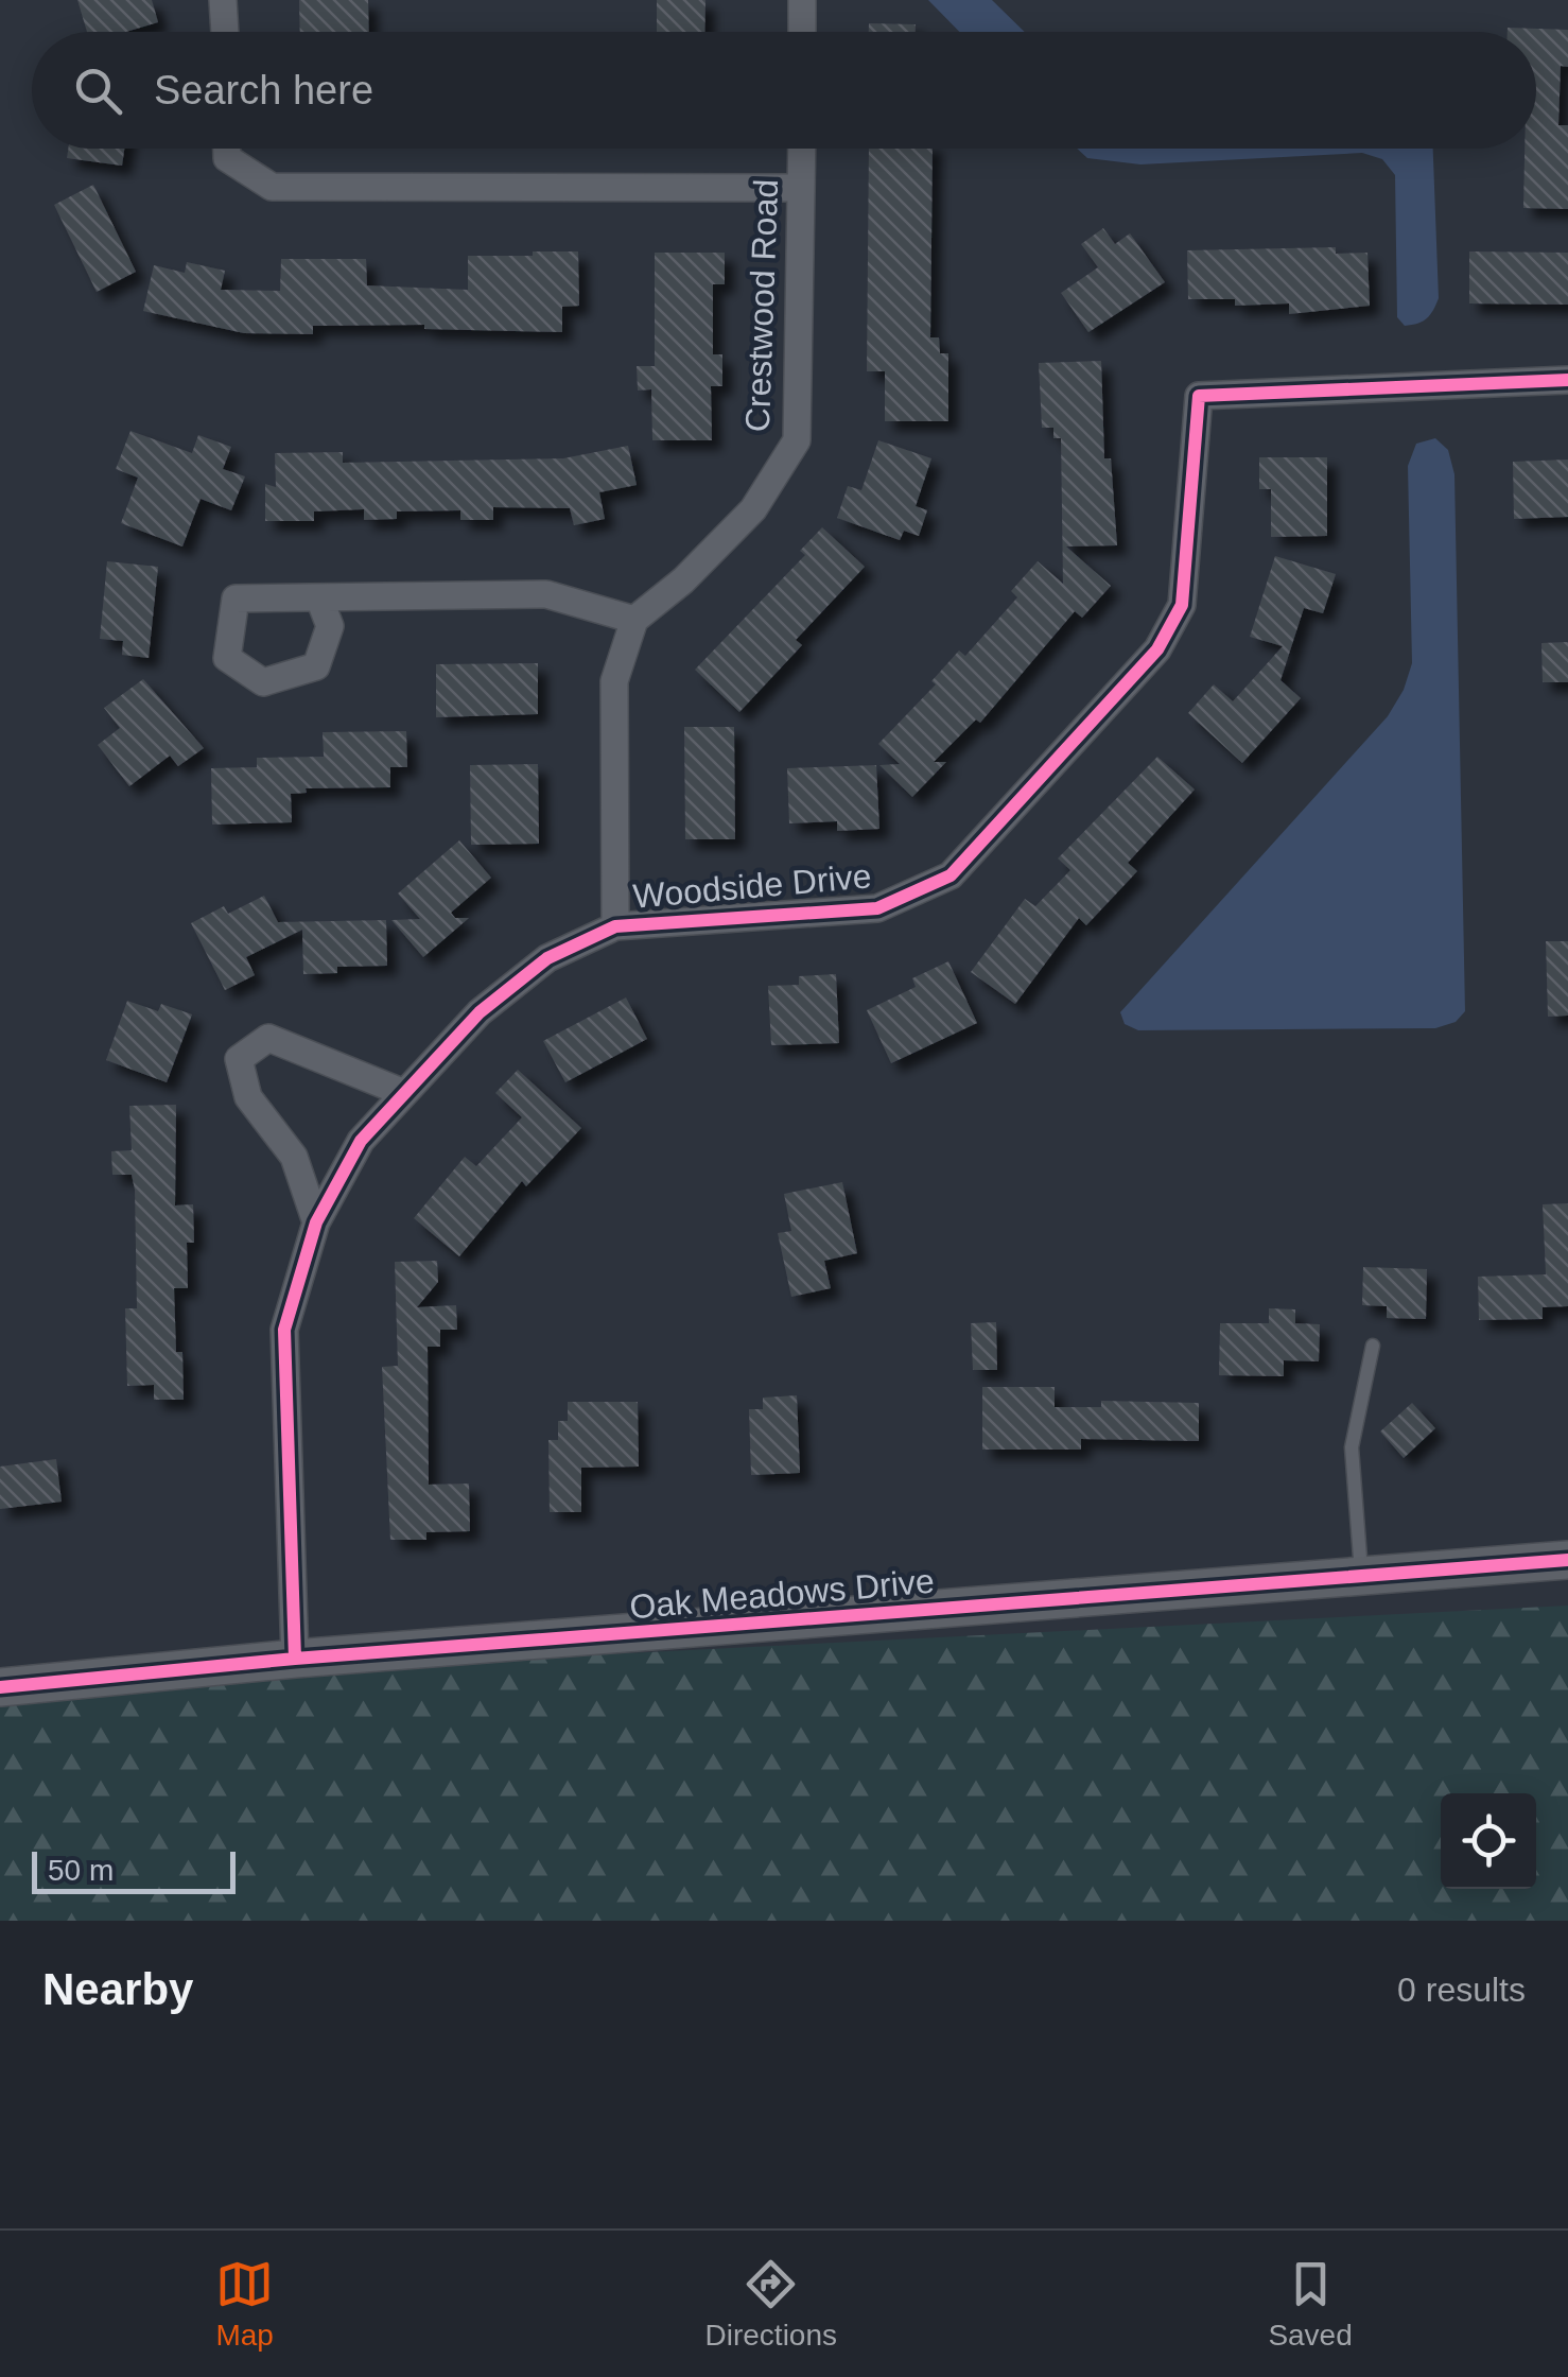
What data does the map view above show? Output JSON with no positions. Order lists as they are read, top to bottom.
{
  "streets": {
    "street": ["Crestwood Road", "Woodside Drive", "Oak Meadows Drive"]
  },
  "crossings": [
    ["Woodside Drive", "Oak Meadows Drive"]
  ],
  "scale_bar": "50 m",
  "page": {
    "search": "Search here",
    "scale": "50 m",
    "heading": ["Nearby", "0 results"],
    "nav": ["Map", "Directions", "Saved"]
  }
}
